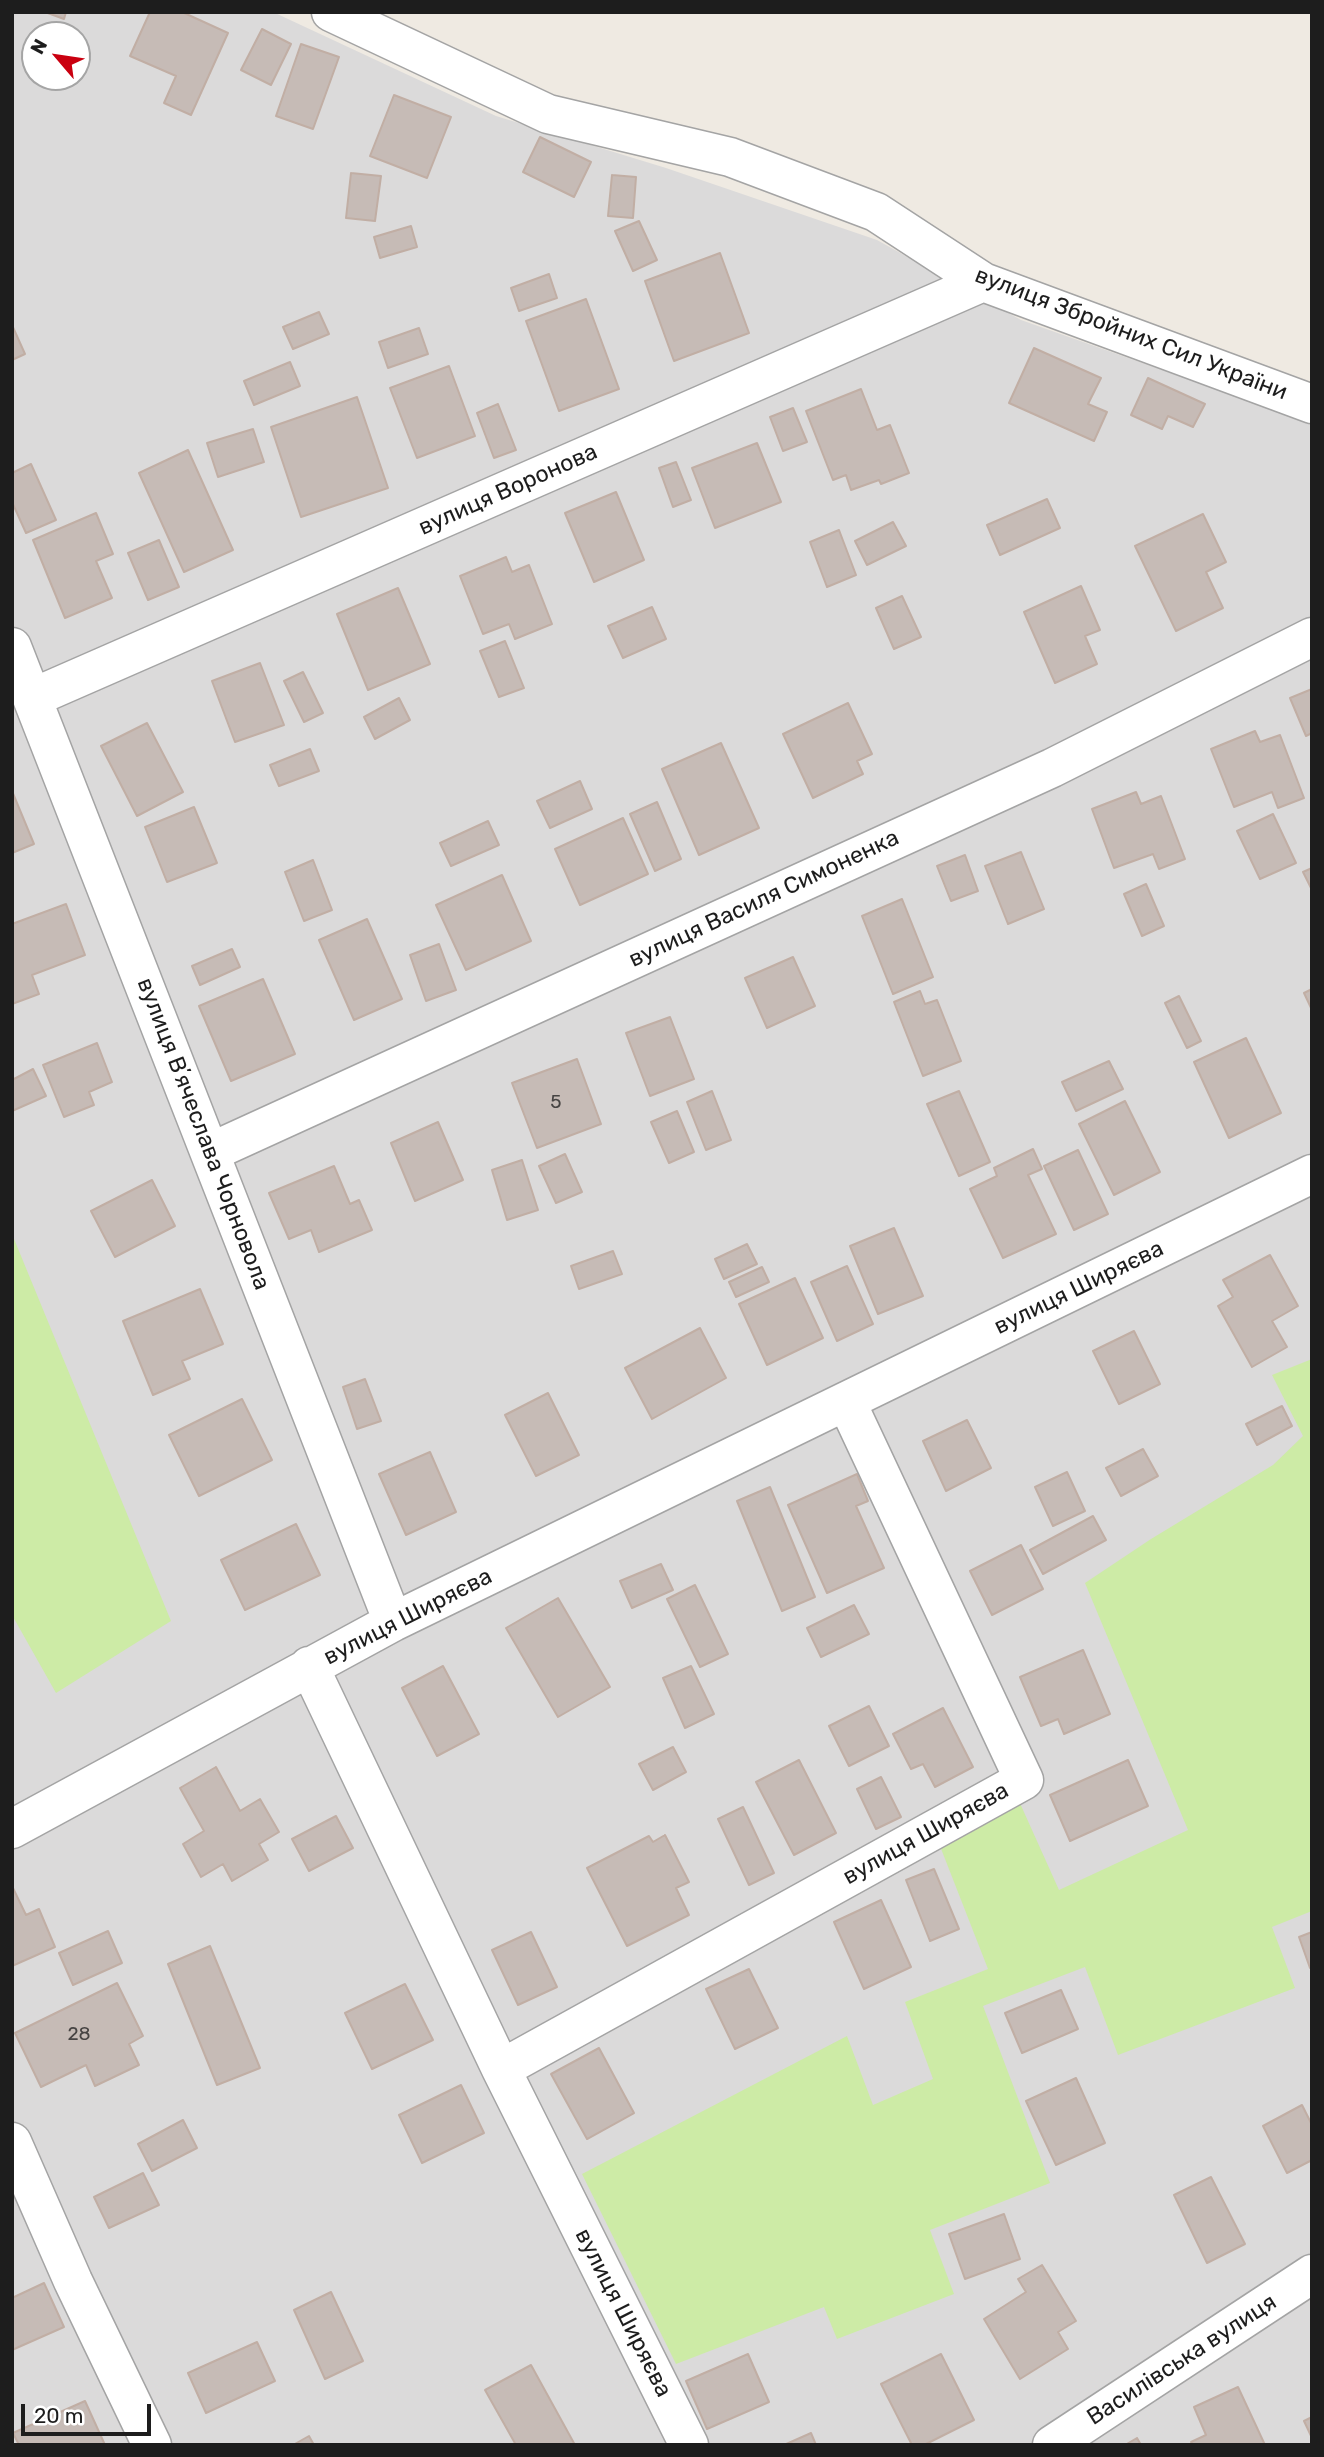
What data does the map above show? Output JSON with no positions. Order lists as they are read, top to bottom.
{
  "streets": {
    "street": [
      "вулиця Збройних Сил України",
      "вулиця Воронова",
      "вулиця Василя Симоненка",
      "вулиця Вʼячеслава Чорновола",
      "вулиця Ширяєва",
      "Василівська вулиця"
    ]
  },
  "crossings": [
    ["вулиця Збройних Сил України", "вулиця Воронова"],
    ["вулиця Воронова", "вулиця Вʼячеслава Чорновола"],
    ["вулиця Василя Симоненка", "вулиця Вʼячеслава Чорновола"],
    ["вулиця Вʼячеслава Чорновола", "вулиця Ширяєва"]
  ],
  "house_numbers": ["5", "28"],
  "scale_bar": "20 m",
  "north": "top left"
}
